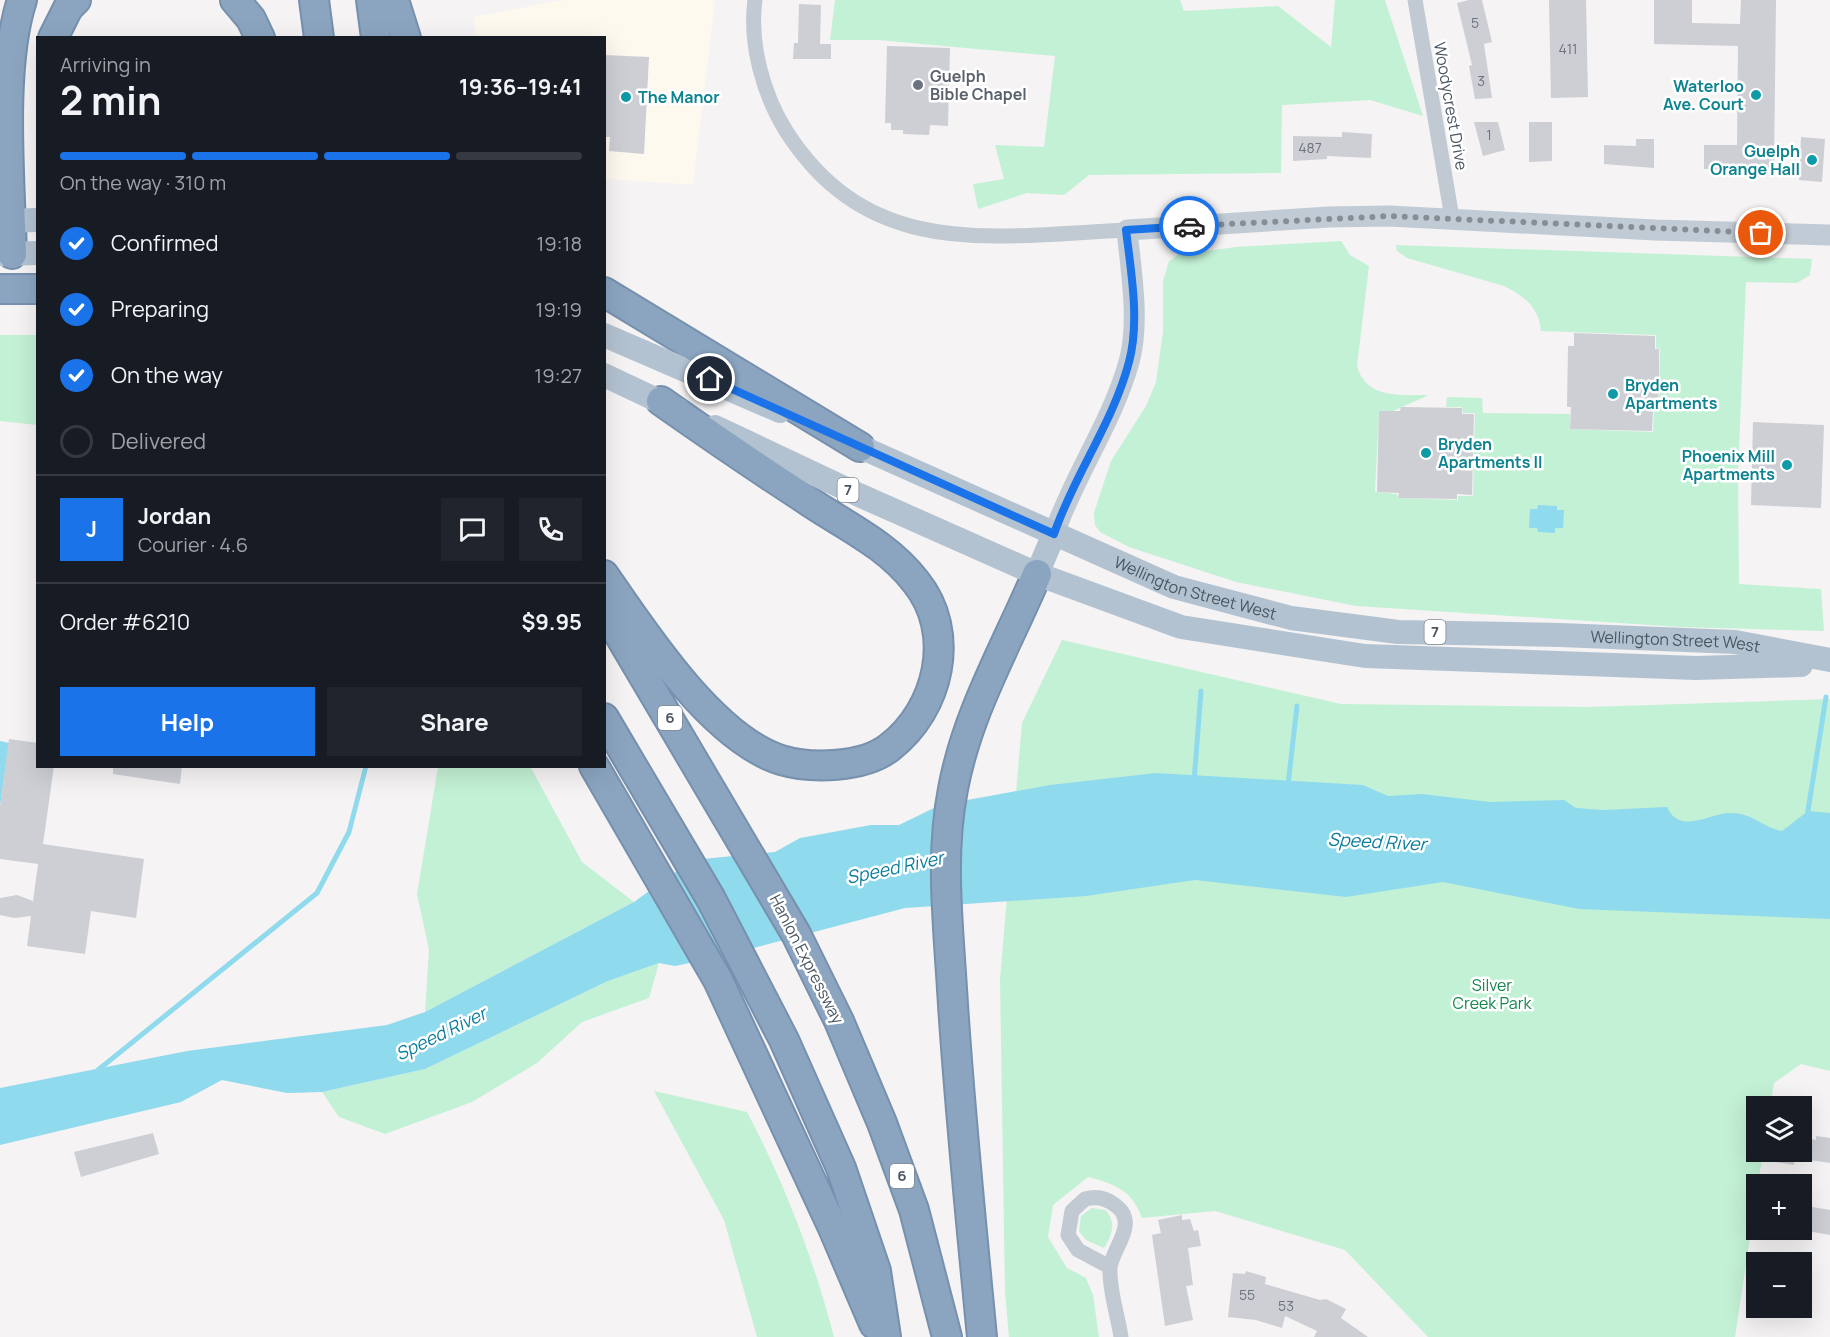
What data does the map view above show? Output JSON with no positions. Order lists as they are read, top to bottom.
{
  "streets": {
    "highway": ["6", "Hanlon Expressway"],
    "main road": ["7", "Wellington Street West"],
    "street": ["Woodycrest Drive"]
  },
  "water": ["Speed River"],
  "parks": ["Silver Creek Park"],
  "places": [
    "Guelph Bible Chapel",
    "Waterloo Ave. Court",
    "The Manor",
    "Guelph Orange Hall",
    "Bryden Apartments",
    "Bryden Apartments II",
    "Phoenix Mill Apartments"
  ],
  "house_numbers": [
    "5",
    "411",
    "3",
    "1",
    "487",
    "55",
    "53"
  ],
  "page": {
    "heading": ["2 min", "Arriving in", "19:36–19:41"],
    "panel": [
      "Jordan",
      "Courier · 4.6",
      "Order #6210",
      "$9.95"
    ],
    "bar": "On the way · 310 m",
    "list": [
      ["Confirmed", "19:18"],
      ["Preparing", "19:19"],
      ["On the way", "19:27"],
      "Delivered"
    ],
    "round": "J",
    "buttons": ["Help", "Share"],
    "map_buttons": ["+", "−"]
  }
}
